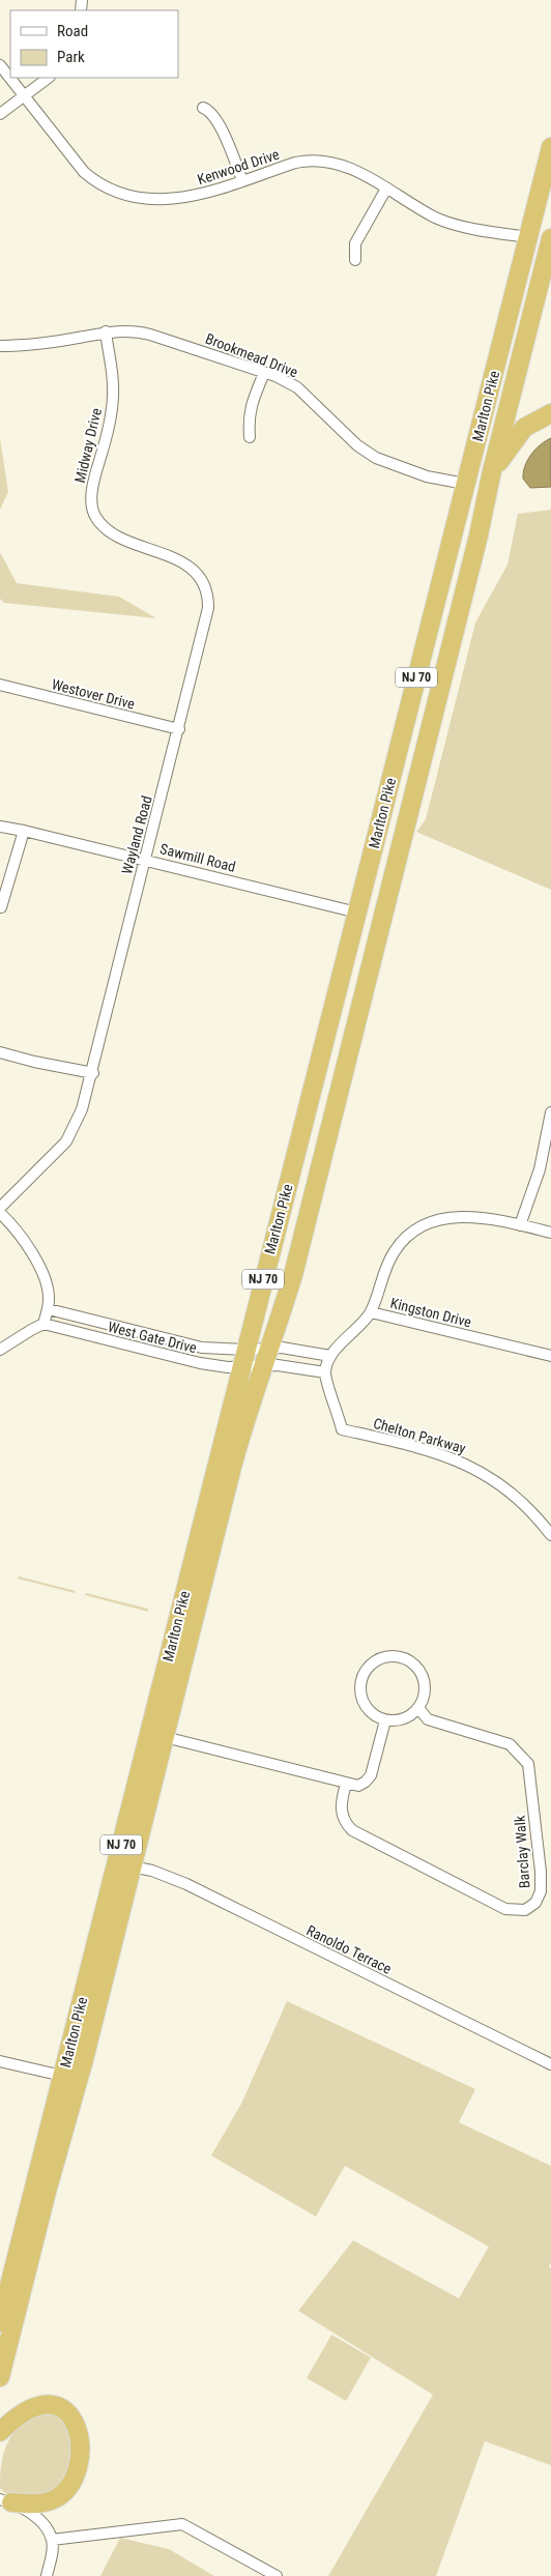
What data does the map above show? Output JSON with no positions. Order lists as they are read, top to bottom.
{
  "streets": {
    "highway": ["Marlton Pike", "NJ 70"],
    "street": [
      "Kenwood Drive",
      "Brookmead Drive",
      "Midway Drive",
      "Westover Drive",
      "Wayland Road",
      "Sawmill Road",
      "Kingston Drive",
      "West Gate Drive",
      "Chelton Parkway",
      "Barclay Walk",
      "Ranoldo Terrace"
    ]
  },
  "crossings": [
    ["Kenwood Drive", "Marlton Pike"],
    ["Brookmead Drive", "Marlton Pike"],
    ["Brookmead Drive", "Midway Drive"],
    ["Marlton Pike", "Sawmill Road"],
    ["Marlton Pike", "West Gate Drive"],
    ["Marlton Pike", "Ranoldo Terrace"],
    ["Midway Drive", "Wayland Road"],
    ["Westover Drive", "Wayland Road"],
    ["Wayland Road", "Sawmill Road"],
    ["Kingston Drive", "Chelton Parkway"]
  ],
  "legend": ["Road", "Park"]
}
